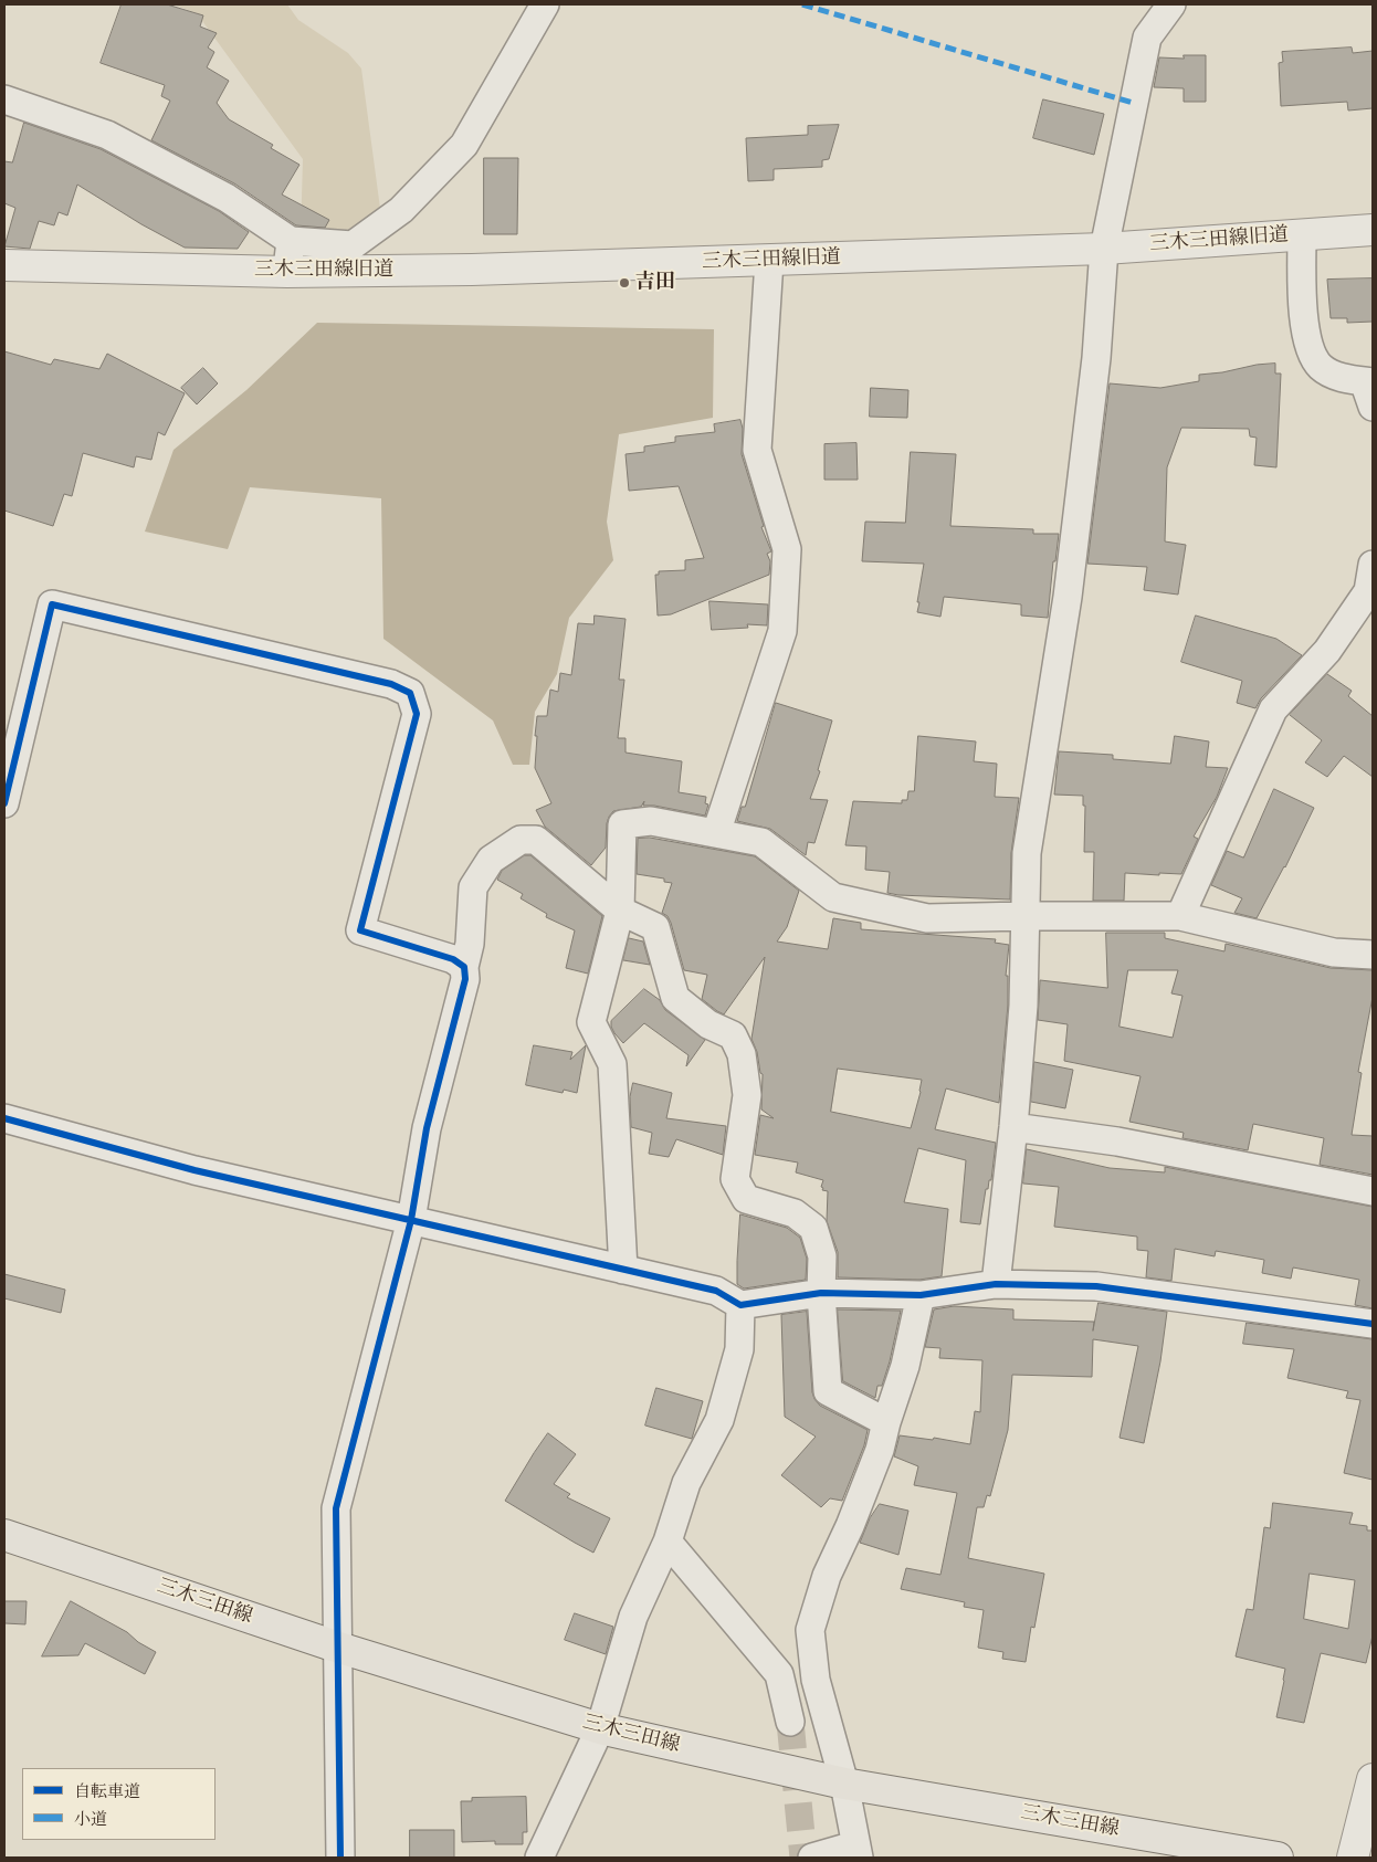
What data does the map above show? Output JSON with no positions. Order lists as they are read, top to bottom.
{
  "streets": {
    "main road": ["三木三田線"],
    "street": ["三木三田線旧道"]
  },
  "places": ["吉田"],
  "legend": ["自転車道", "小道"]
}
